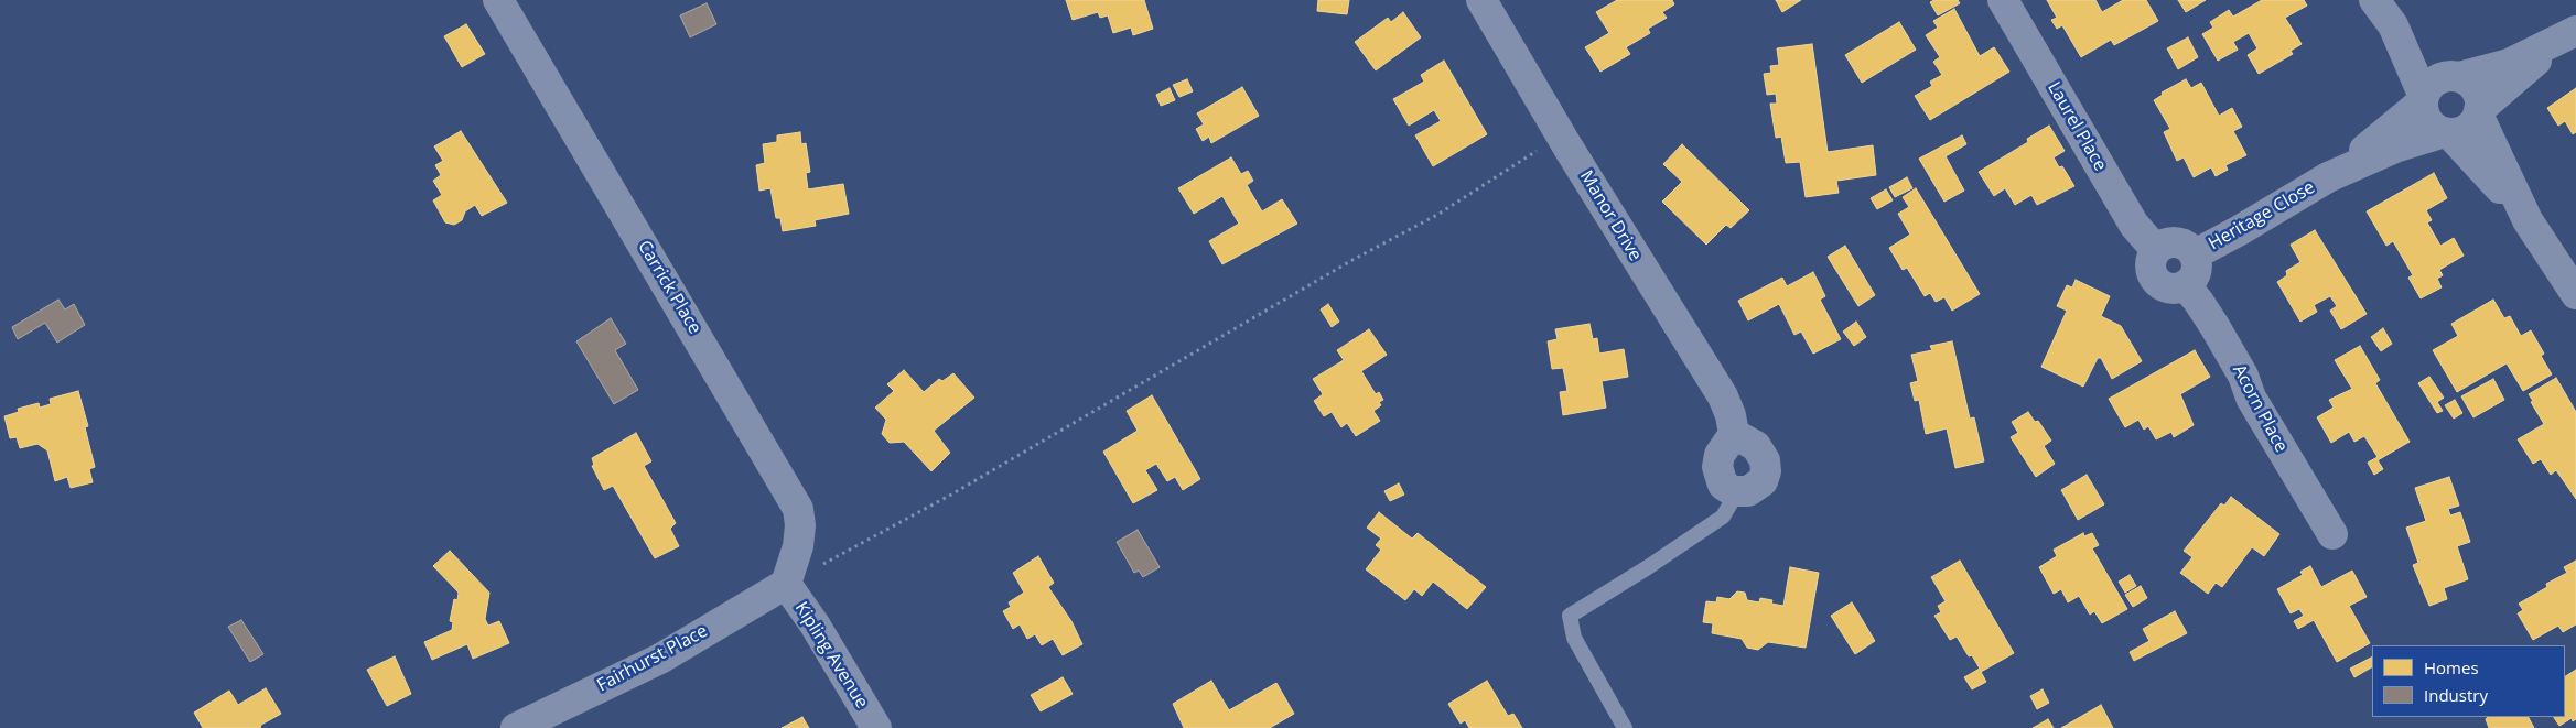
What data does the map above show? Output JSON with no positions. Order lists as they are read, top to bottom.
{
  "streets": {
    "street": [
      "Laurel Place",
      "Manor Drive",
      "Heritage Close",
      "Carrick Place",
      "Acorn Place",
      "Kipling Avenue",
      "Fairhurst Place"
    ]
  },
  "crossings": [
    ["Laurel Place", "Heritage Close"],
    ["Laurel Place", "Acorn Place"],
    ["Heritage Close", "Acorn Place"],
    ["Carrick Place", "Kipling Avenue"],
    ["Carrick Place", "Fairhurst Place"],
    ["Kipling Avenue", "Fairhurst Place"]
  ],
  "legend": ["Homes", "Industry"]
}
